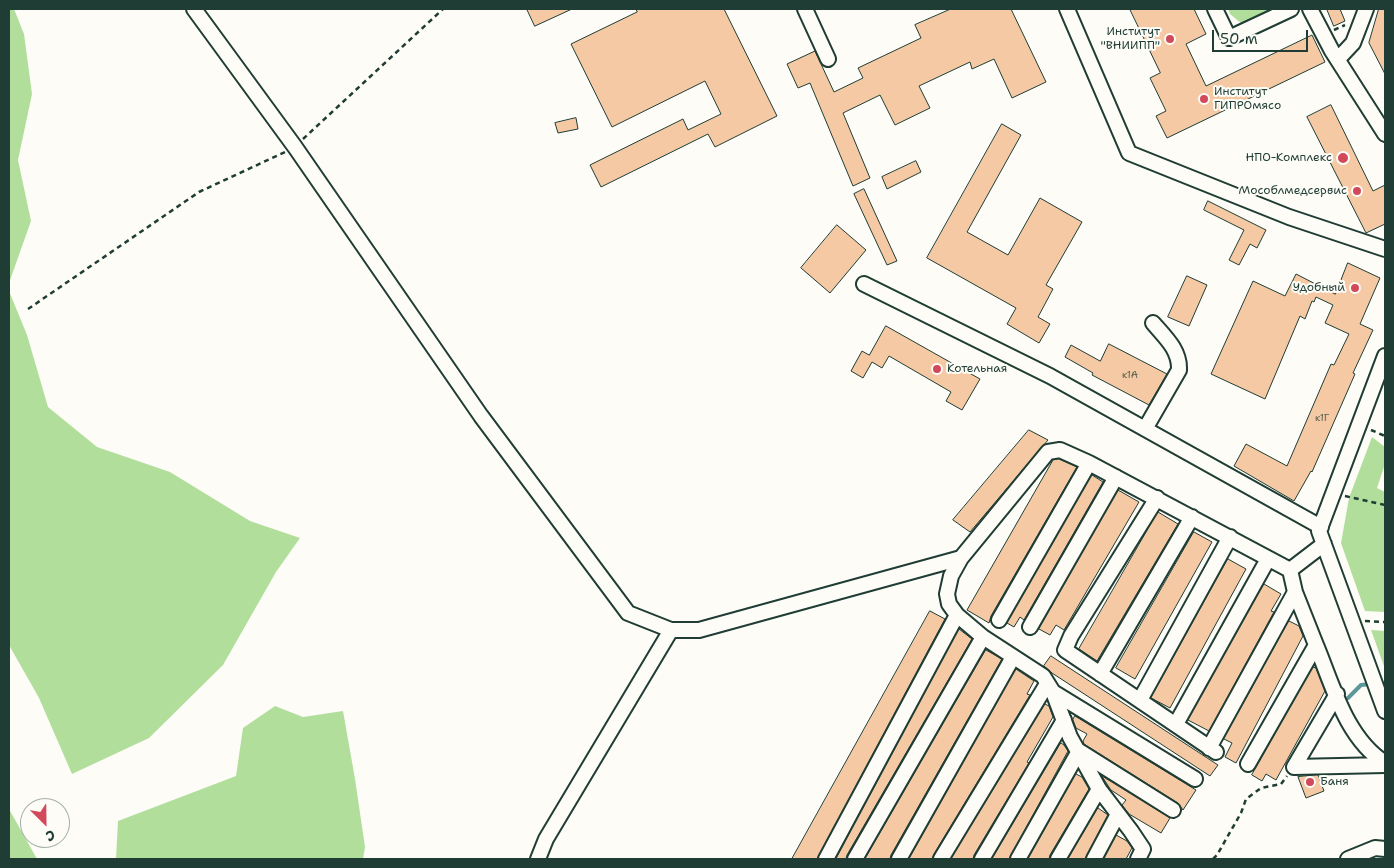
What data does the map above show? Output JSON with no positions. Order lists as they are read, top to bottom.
{
  "places": [
    "Институт \"ВНИИПП\"",
    "Институт ГИПРОмясо",
    "НПО-Комплекс",
    "Мособлмедсервис",
    "Удобный",
    "Котельная",
    "Баня"
  ],
  "house_numbers": ["к1А", "к1Г"],
  "scale_bar": "50 m",
  "north": "bottom right"
}
